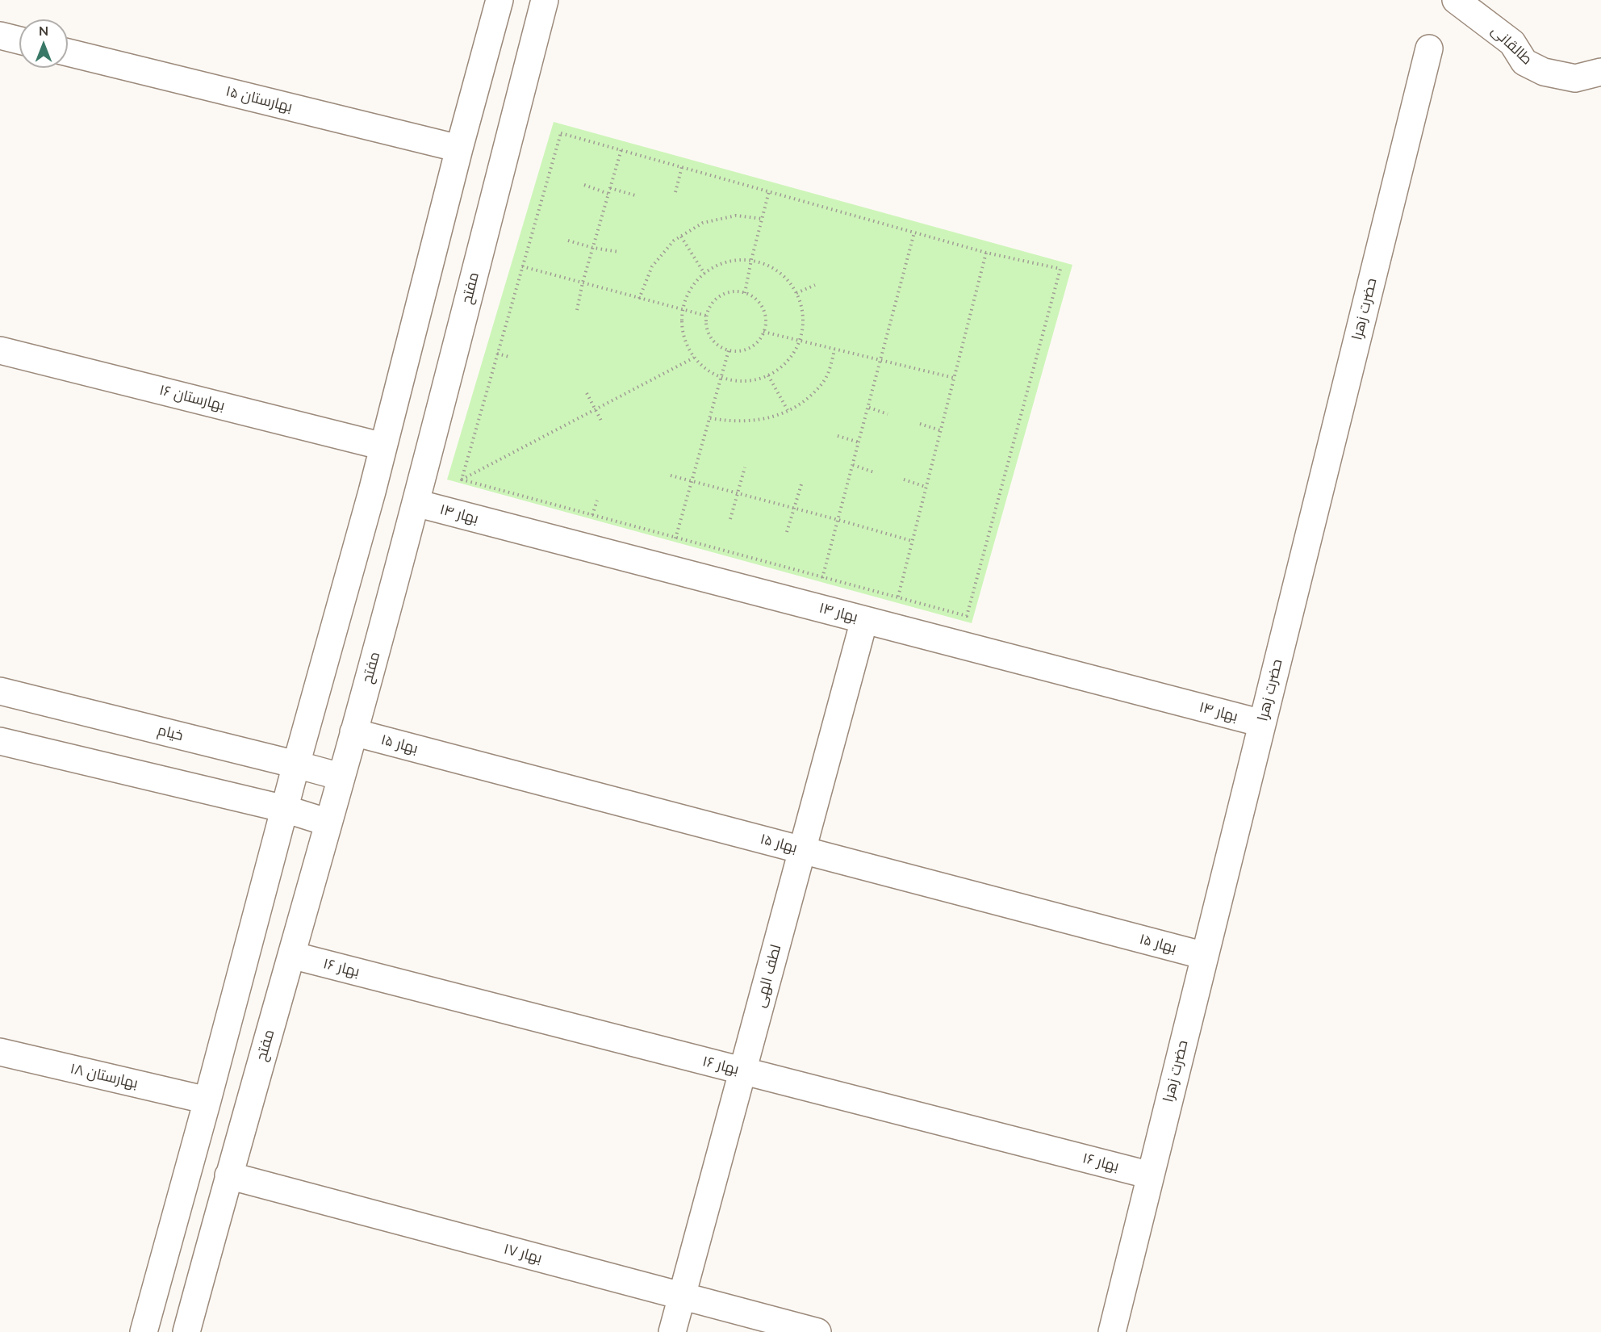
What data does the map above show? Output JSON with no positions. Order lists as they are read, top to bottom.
{
  "streets": {
    "street": [
      "طالقانی",
      "بهارستان ۱۵",
      "مفتح",
      "حضرت زهرا",
      "بهارستان ۱۶",
      "بهار ۱۴",
      "خیام",
      "بهار ۱۵",
      "بهار ۱۶",
      "لطف الهی",
      "بهارستان ۱۸",
      "بهار ۱۷"
    ]
  },
  "crossings": [
    ["مفتح", "بهار ۱۴"],
    ["مفتح", "خیام"],
    ["مفتح", "بهار ۱۵"],
    ["مفتح", "بهار ۱۶"],
    ["مفتح", "بهار ۱۷"],
    ["حضرت زهرا", "بهار ۱۴"],
    ["حضرت زهرا", "بهار ۱۵"],
    ["حضرت زهرا", "بهار ۱۶"],
    ["بهار ۱۴", "لطف الهی"],
    ["بهار ۱۵", "لطف الهی"],
    ["بهار ۱۶", "لطف الهی"],
    ["لطف الهی", "بهار ۱۷"]
  ],
  "north": "top"
}
